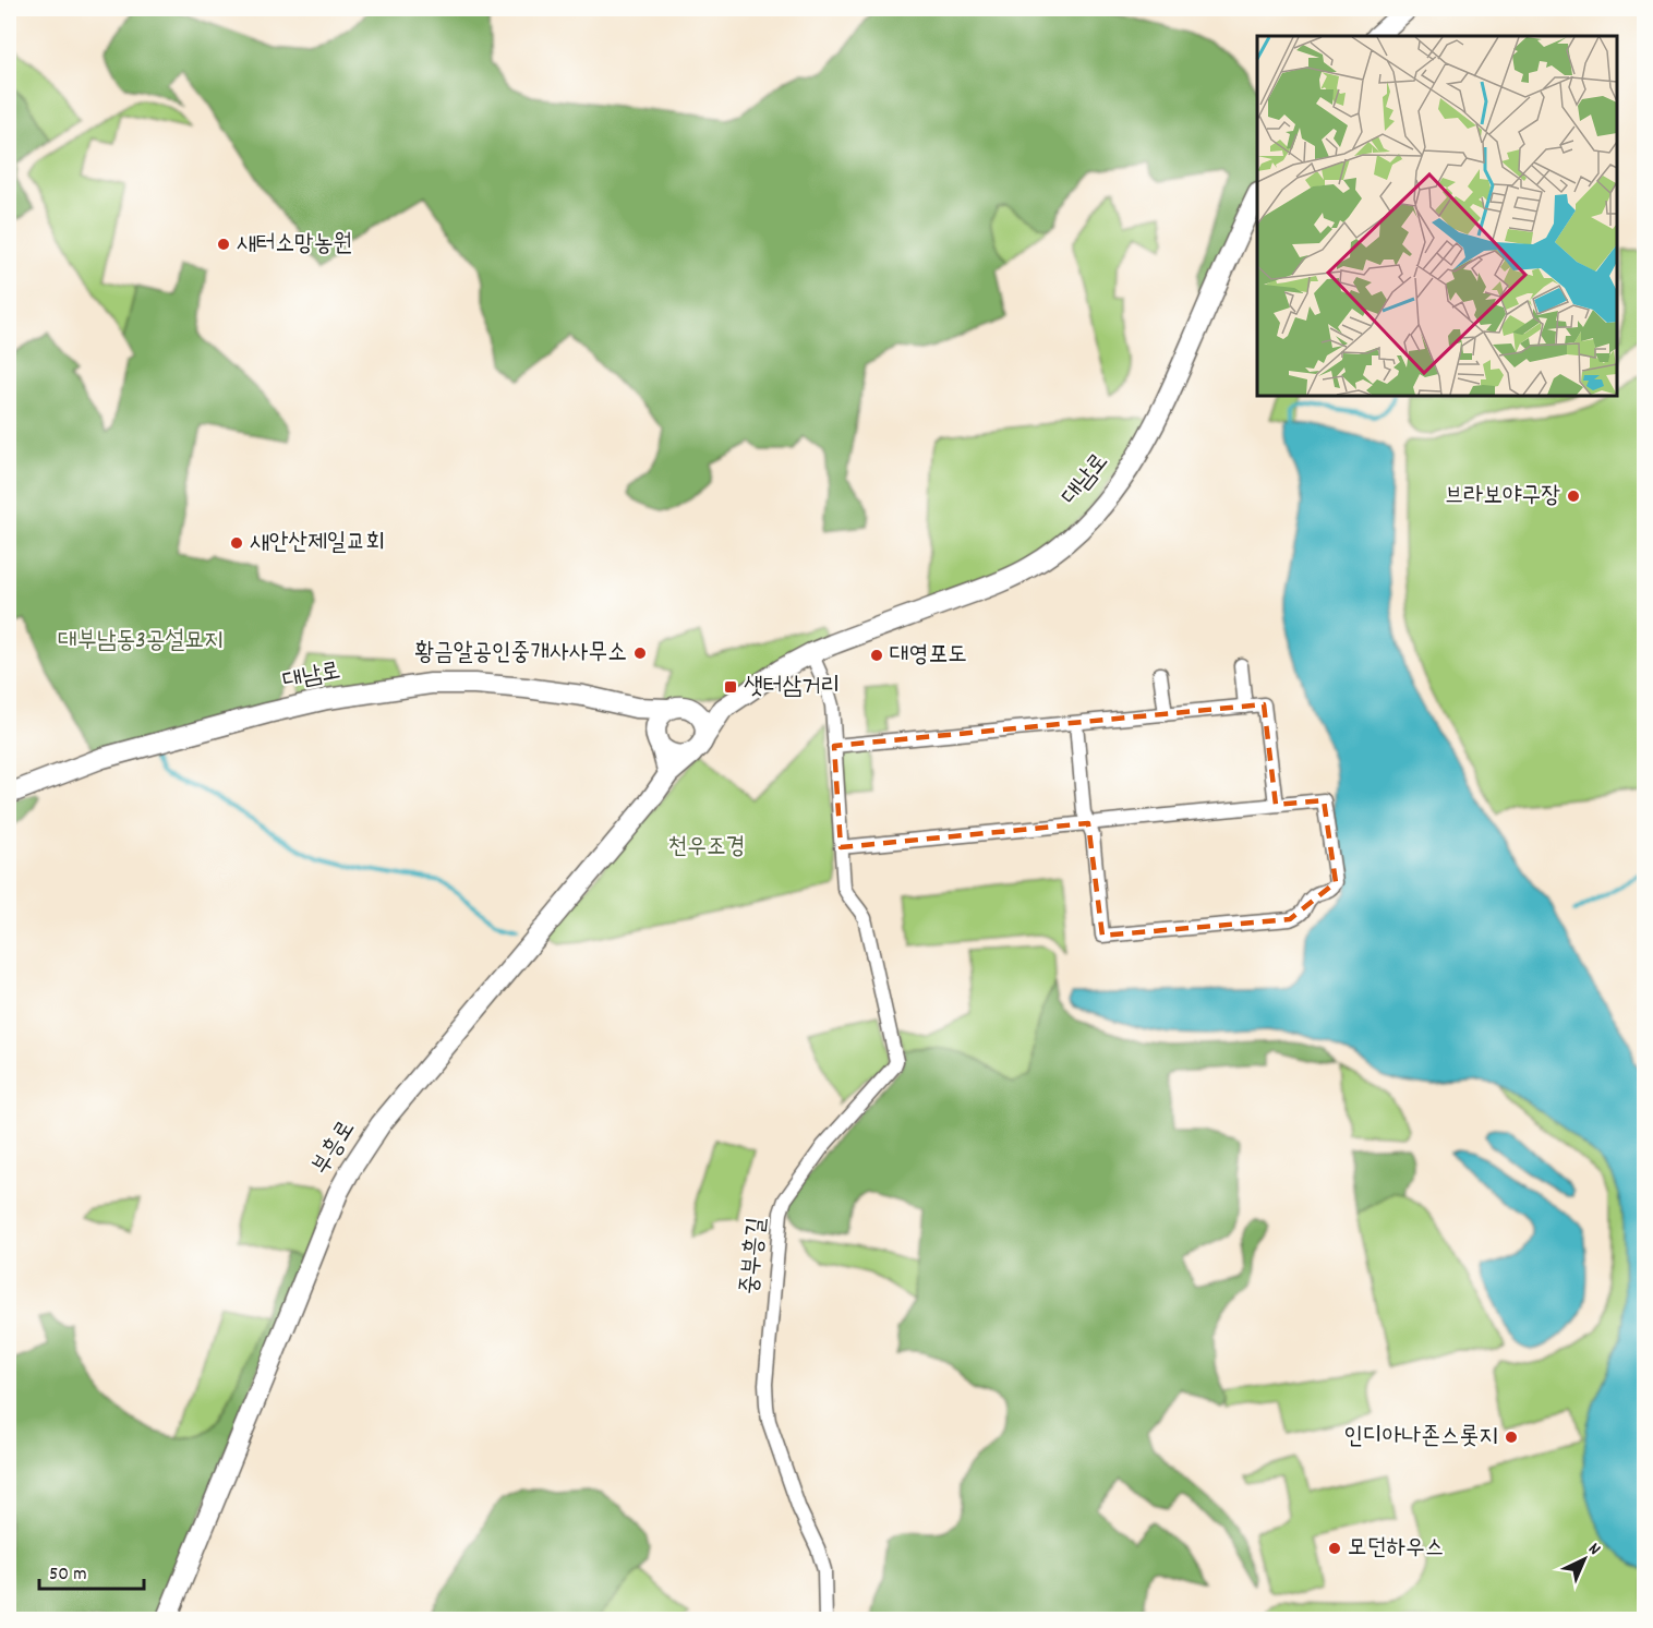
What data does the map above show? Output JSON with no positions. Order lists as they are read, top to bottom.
{
  "streets": {
    "street": ["대남로", "부흥로", "중부흥길"]
  },
  "crossings": [
    ["대남로", "부흥로"]
  ],
  "parks": ["대부남동3공설묘지", "천우조경"],
  "places": {
    "other": [
      "새터소망농원",
      "브라보야구장",
      "새안산제일교회",
      "황금알공인중개사사무소",
      "대영포도",
      "인디아나존스롯지",
      "모던하우스"
    ],
    "transit": ["샛터삼거리"]
  },
  "scale_bar": "50 m",
  "north": "top right"
}
